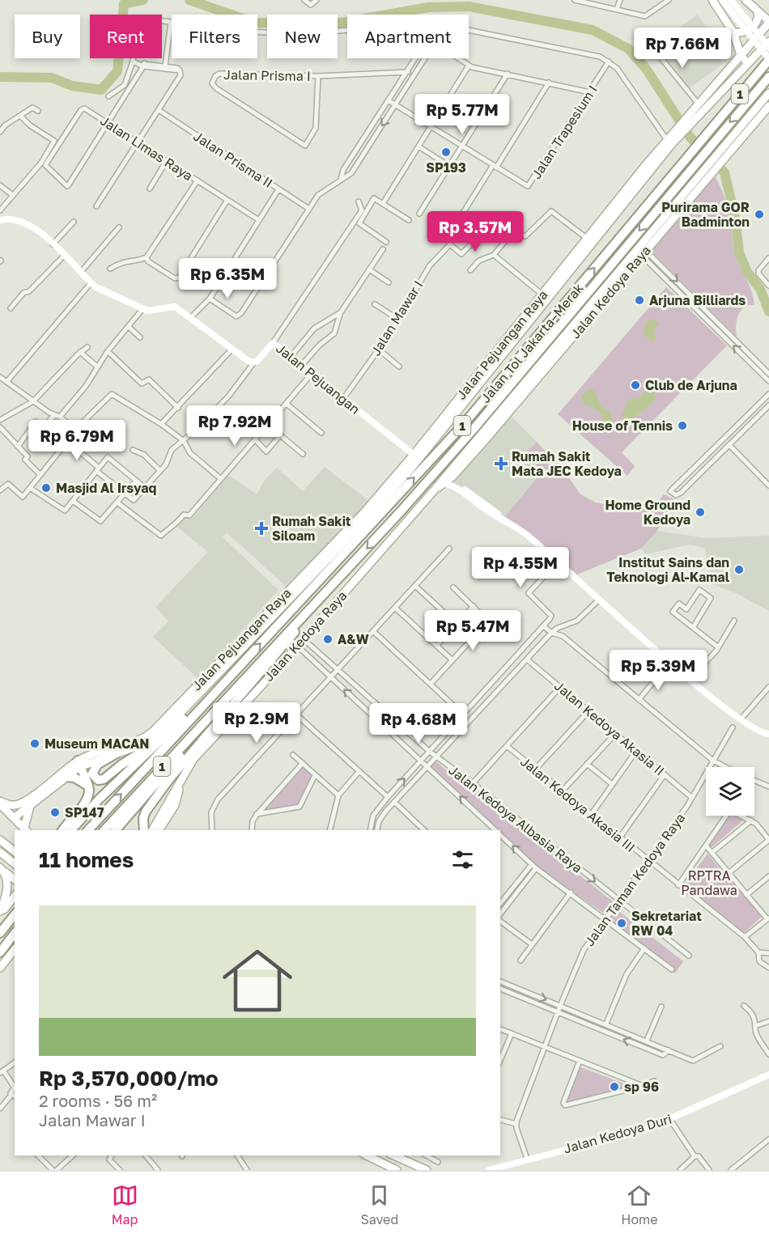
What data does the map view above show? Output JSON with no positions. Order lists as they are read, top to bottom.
{
  "streets": {
    "highway": ["1", "Jalan Tol Jakarta–Merak"],
    "main road": ["Jalan Kedoya Raya", "Jalan Pejuangan Raya"],
    "street": [
      "Jalan Prisma I",
      "Jalan Trapesium I",
      "Jalan Limas Raya",
      "Jalan Prisma II",
      "Jalan Mawar I",
      "Jalan Pejuangan",
      "Jalan Kedoya Akasia II",
      "Jalan Kedoya Akasia III",
      "Jalan Kedoya Albasia Raya",
      "Jalan Taman Kedoya Raya",
      "Jalan Kedoya Duri"
    ]
  },
  "crossings": [
    ["Jalan Trapesium I", "Jalan Mawar I"],
    ["Jalan Kedoya Raya", "Jalan Kedoya Albasia Raya"],
    ["Jalan Mawar I", "Jalan Pejuangan"],
    ["Jalan Pejuangan Raya", "Jalan Pejuangan"],
    ["Jalan Kedoya Akasia II", "Jalan Taman Kedoya Raya"],
    ["Jalan Kedoya Akasia III", "Jalan Taman Kedoya Raya"],
    ["Jalan Kedoya Albasia Raya", "Jalan Taman Kedoya Raya"]
  ],
  "parks": ["RPTRA Pandawa"],
  "places": {
    "other": [
      "SP193",
      "Purirama GOR Badminton",
      "Arjuna Billiards",
      "Club de Arjuna",
      "House of Tennis",
      "Masjid Al Irsyaq",
      "Home Ground Kedoya",
      "Institut Sains dan Teknologi Al-Kamal",
      "A&W",
      "Museum MACAN",
      "SP147",
      "Sekretariat RW 04",
      "sp 96"
    ],
    "health": ["Rumah Sakit Mata JEC Kedoya", "Rumah Sakit Siloam"]
  },
  "page": {
    "chip": [
      "Buy",
      "Rent",
      "Filters",
      "New",
      "Apartment"
    ],
    "price": [
      "Rp 7.66M",
      "Rp 5.77M",
      "Rp 3.57M",
      "Rp 6.35M",
      "Rp 7.92M",
      "Rp 6.79M",
      "Rp 4.55M",
      "Rp 5.47M",
      "Rp 5.39M",
      "Rp 2.9M",
      "Rp 4.68M"
    ],
    "heading": "11 homes",
    "list": [
      {
        "name": "Rp 3,570,000/mo",
        "note": "2 rooms · 56 m² · Jalan Mawar I"
      }
    ],
    "tabs": ["Map", "Saved", "Home"]
  }
}
